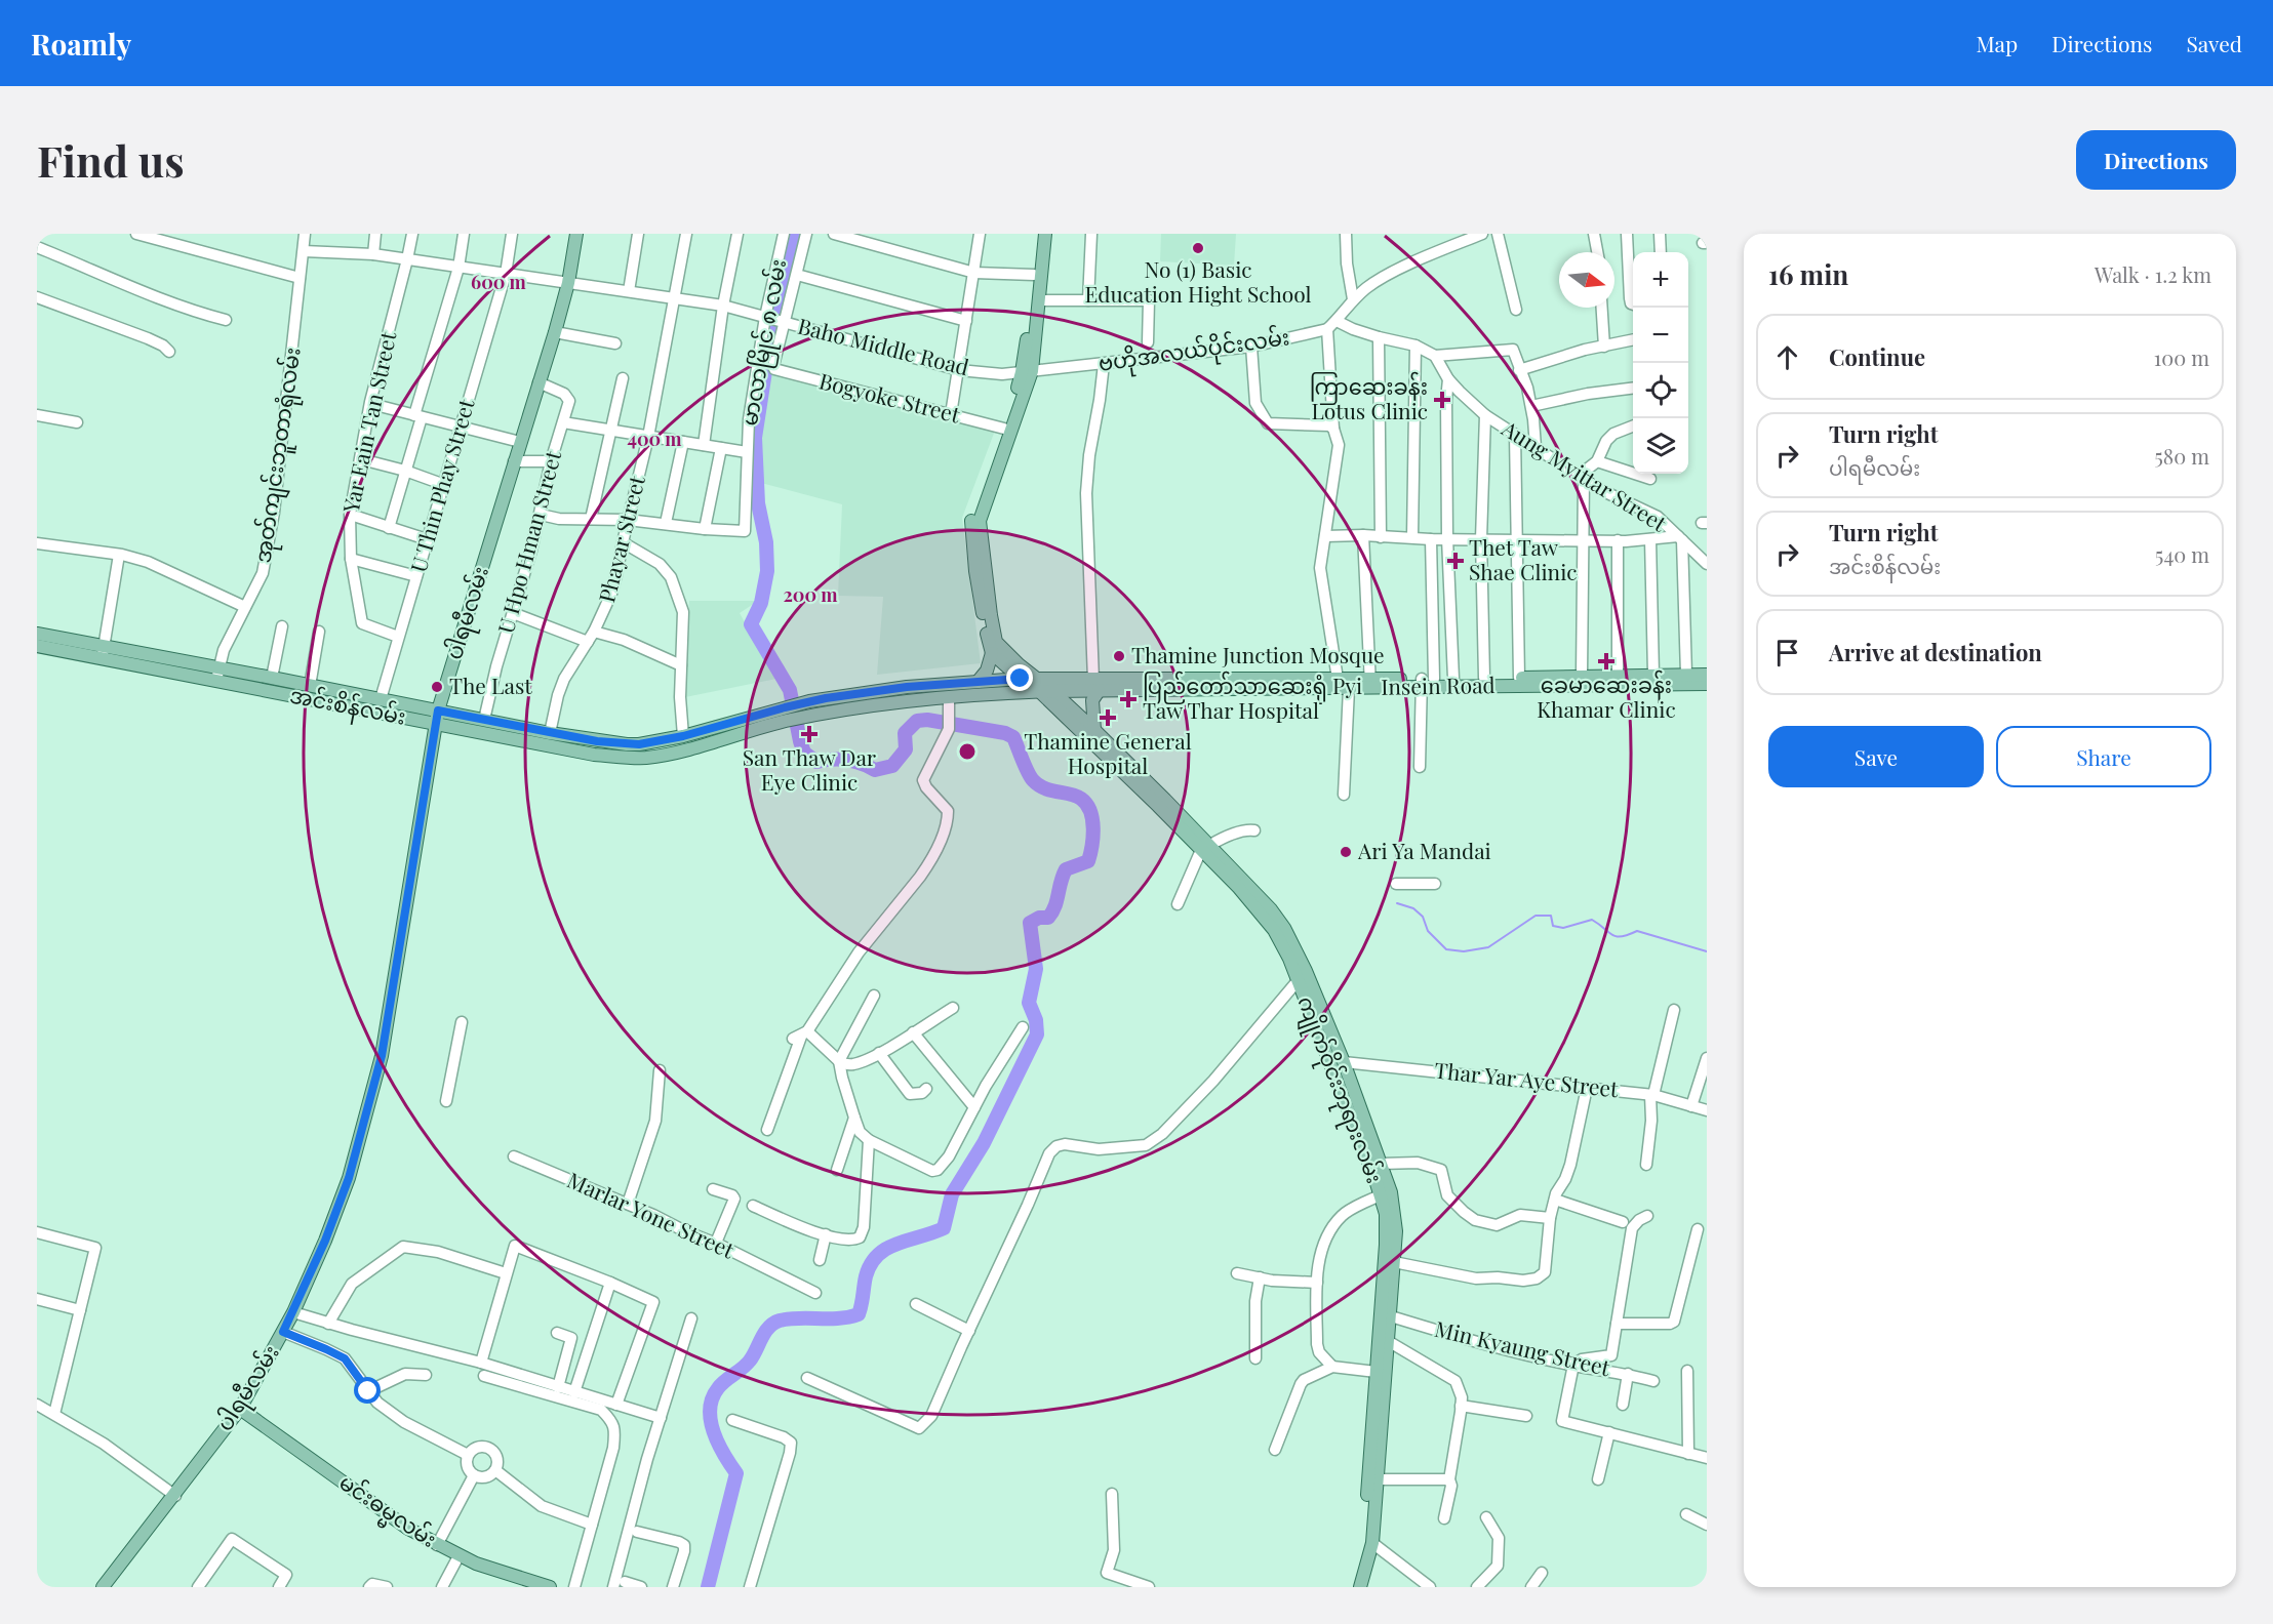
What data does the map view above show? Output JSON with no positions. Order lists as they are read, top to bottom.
{
  "streets": {
    "main road": [
      "ပါရမီလမ်း",
      "Insein Road",
      "အင်းစိန်လမ်း",
      "ကျိုက်ဝိုင်းဘုရားလမ်း",
      "မင်းဓမ္မလမ်း"
    ],
    "street": [
      "မာလာမြိုင် ၈ လမ်း",
      "Baho Middle Road",
      "ဗဟိုအလယ်ပိုင်းလမ်း",
      "Bogyoke Street",
      "Yar Eain Tan Street",
      "အုတ်ကျင်းဘူတာရုံလမ်း",
      "Aung Myittar Street",
      "U Thin Phay Street",
      "Phayar Street",
      "U Hpo Hman Street",
      "Thar Yar Aye Street",
      "Marlar Yone Street",
      "Min Kyaung Street"
    ]
  },
  "crossings": [
    ["မာလာမြိုင် ၈ လမ်း", "Baho Middle Road"],
    ["Baho Middle Road", "ဗဟိုအလယ်ပိုင်းလမ်း"],
    ["Baho Middle Road", "Bogyoke Street"],
    ["Baho Middle Road", "Yar Eain Tan Street"],
    ["Baho Middle Road", "အုတ်ကျင်းဘူတာရုံလမ်း"],
    ["Baho Middle Road", "U Thin Phay Street"],
    ["Baho Middle Road", "Phayar Street"],
    ["Baho Middle Road", "ပါရမီလမ်း"],
    ["Yar Eain Tan Street", "U Thin Phay Street"],
    ["အုတ်ကျင်းဘူတာရုံလမ်း", "အင်းစိန်လမ်း"],
    ["Phayar Street", "အင်းစိန်လမ်း"],
    ["U Hpo Hman Street", "ပါရမီလမ်း"],
    ["U Hpo Hman Street", "အင်းစိန်လမ်း"],
    ["ပါရမီလမ်း", "အင်းစိန်လမ်း"],
    ["ပါရမီလမ်း", "မင်းဓမ္မလမ်း"],
    ["အင်းစိန်လမ်း", "ကျိုက်ဝိုင်းဘုရားလမ်း"],
    ["Thar Yar Aye Street", "ကျိုက်ဝိုင်းဘုရားလမ်း"],
    ["ကျိုက်ဝိုင်းဘုရားလမ်း", "Min Kyaung Street"]
  ],
  "places": {
    "other": [
      "No (1) Basic Education Hight School",
      "Thamine Junction Mosque",
      "The Last",
      "Ari Ya Mandai"
    ],
    "health": [
      "ကြာဆေးခန်း Lotus Clinic",
      "Thet Taw Shae Clinic",
      "ခေမာဆေးခန်း Khamar Clinic",
      "ပြည်တော်သာဆေးရုံ Pyi Taw Thar Hospital",
      "Thamine General Hospital",
      "San Thaw Dar Eye Clinic"
    ]
  },
  "north": "right",
  "page": {
    "header": "Roamly",
    "nav": ["Map", "Directions", "Saved"],
    "buttons": [
      "Directions",
      ["Save", "Share"]
    ],
    "title": "Find us",
    "heading": ["16 min", "Walk · 1.2 km"],
    "map_buttons": ["+", "−"],
    "list": [
      ["Continue", "100 m"],
      ["Turn right", "ပါရမီလမ်း", "580 m"],
      ["Turn right", "အင်းစိန်လမ်း", "540 m"],
      "Arrive at destination"
    ]
  },
  "rings": ["600 m", "400 m", "200 m"]
}
